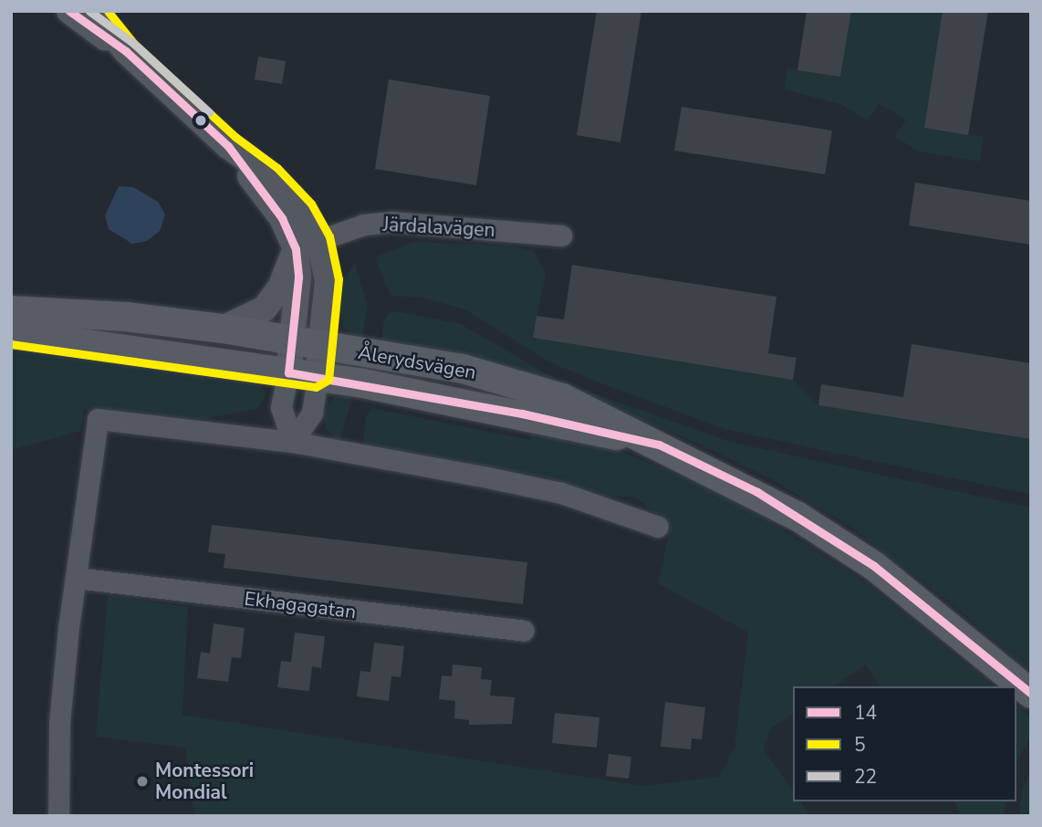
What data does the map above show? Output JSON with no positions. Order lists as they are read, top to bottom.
{
  "streets": {
    "main road": ["Ålerydsvägen"],
    "street": ["Järdalavägen", "Ekhagagatan"]
  },
  "places": ["Montessori Mondial"],
  "lines": ["transit line 14", "transit line 5", "transit line 22"],
  "legend": ["14", "5", "22"]
}
